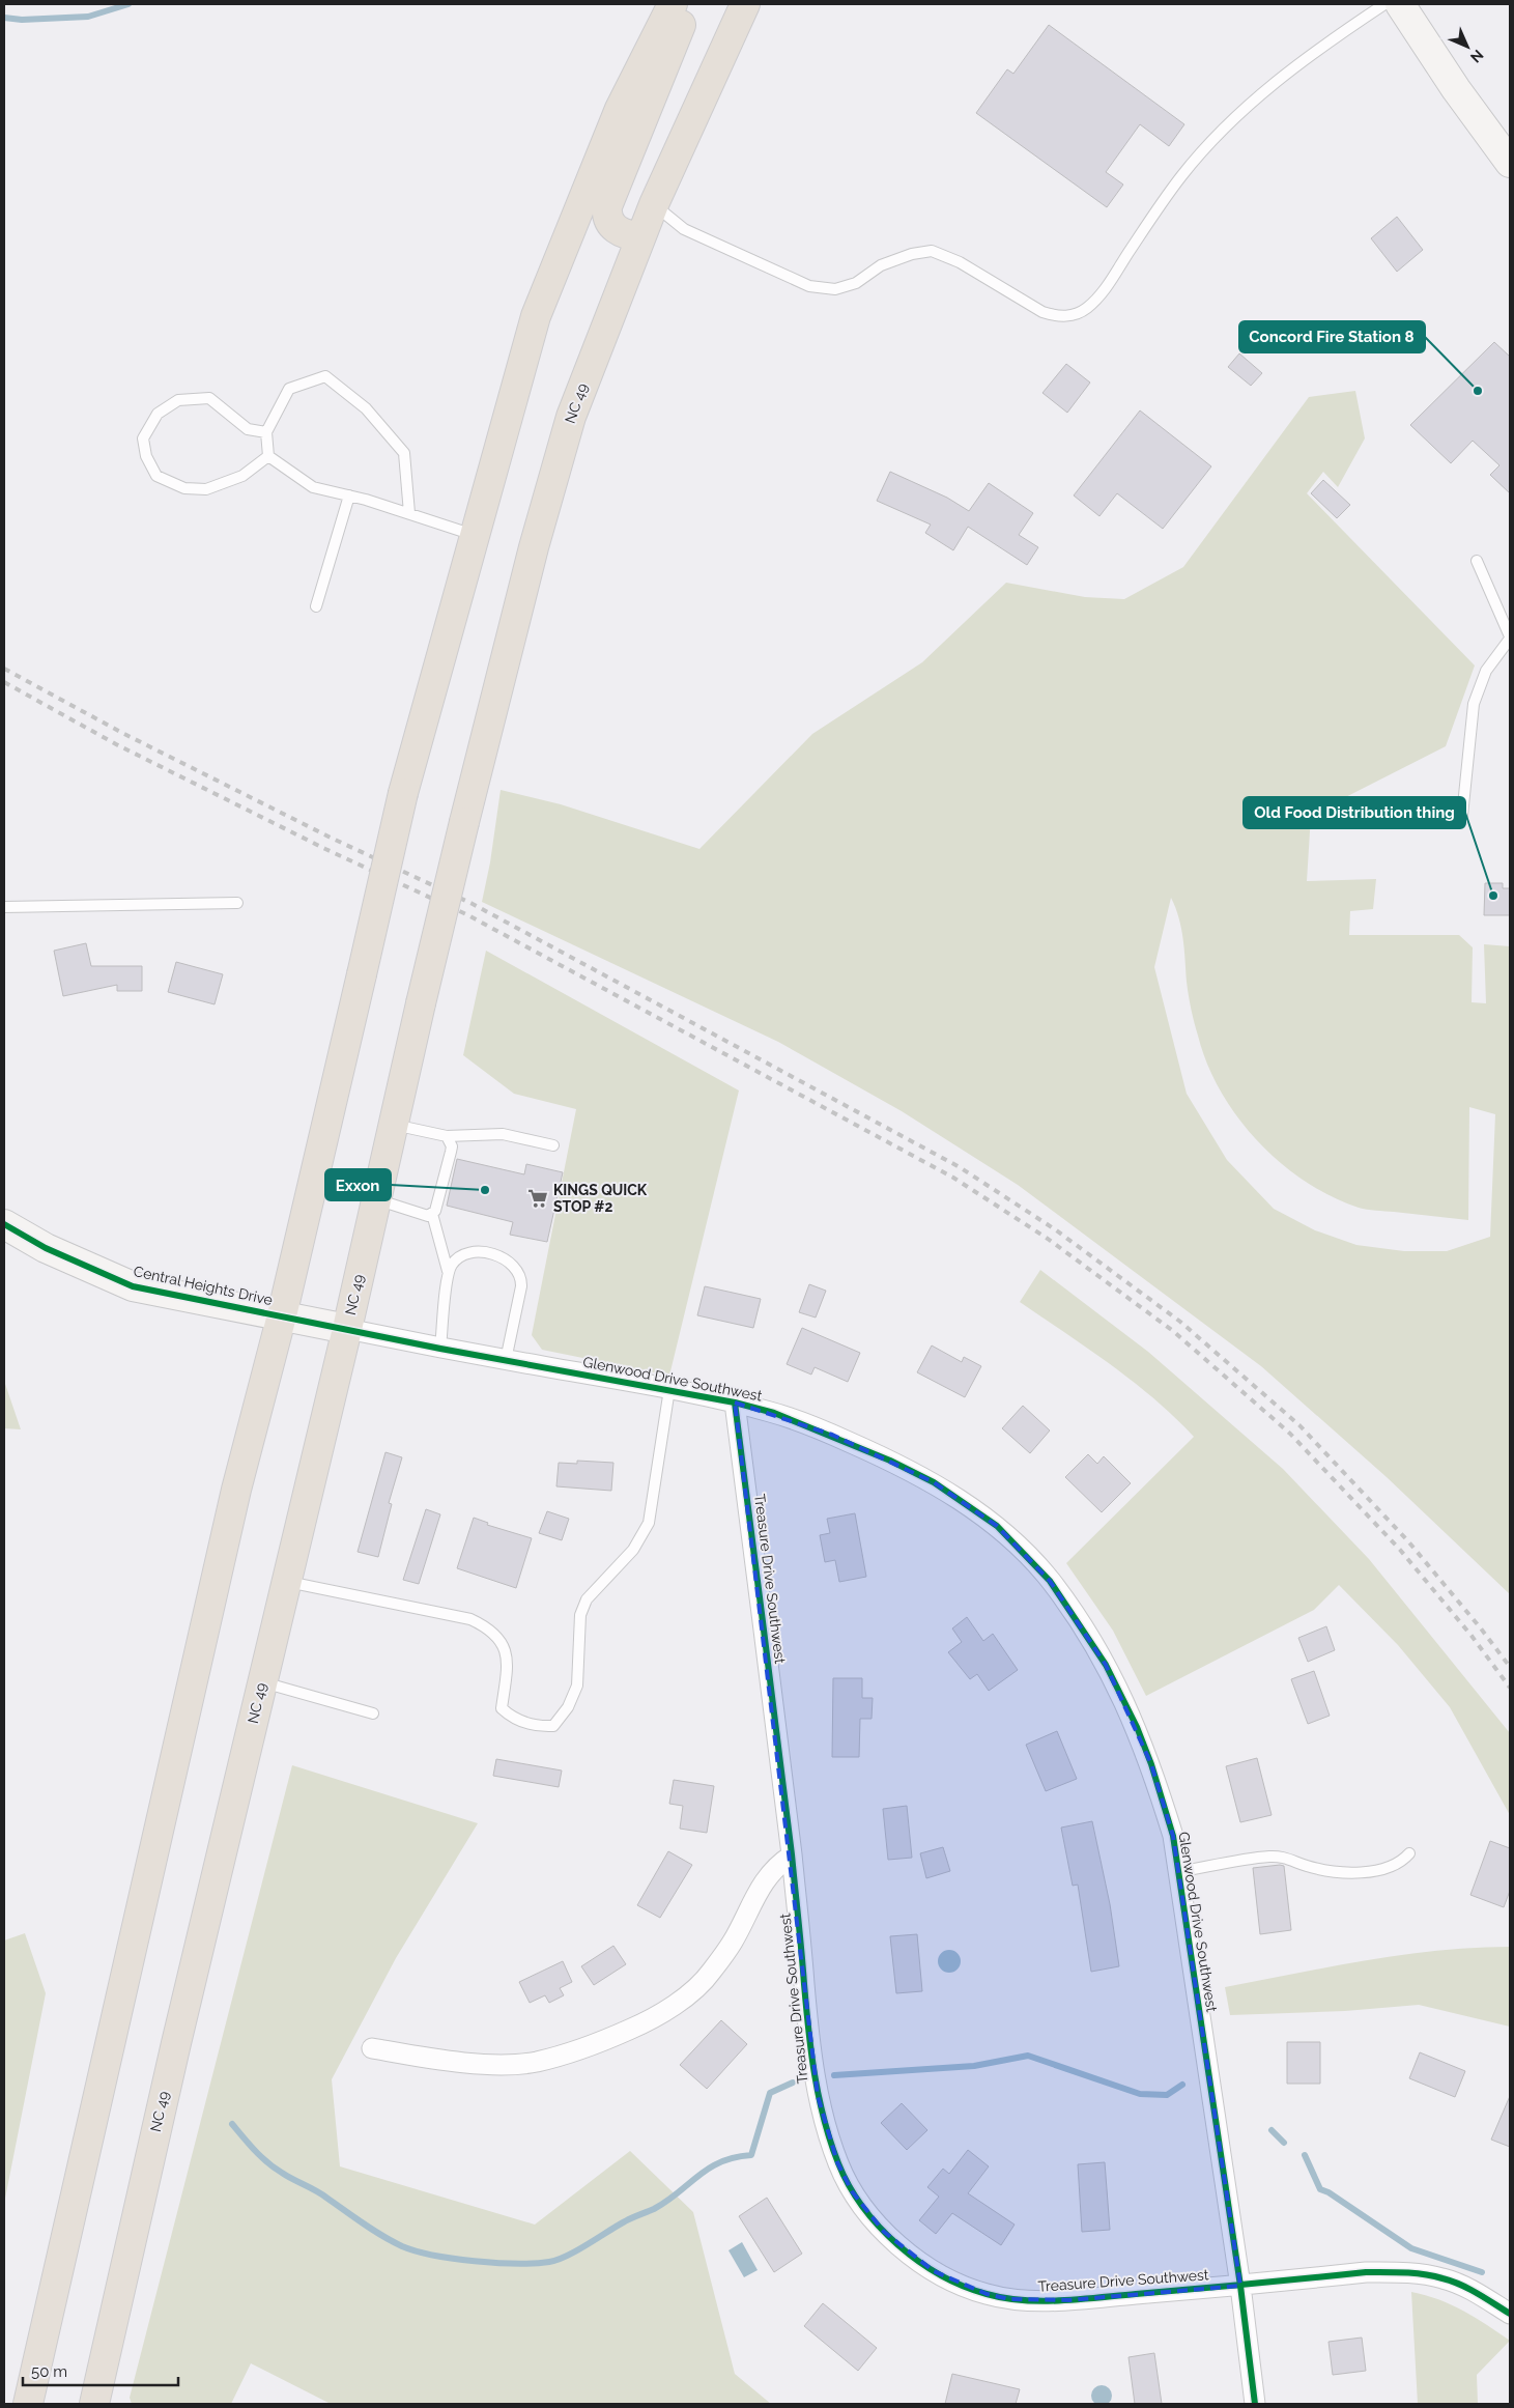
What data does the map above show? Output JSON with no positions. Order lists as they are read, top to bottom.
{
  "streets": {
    "highway": ["NC 49"],
    "street": ["Central Heights Drive", "Glenwood Drive Southwest", "Treasure Drive Southwest"]
  },
  "crossings": [
    ["NC 49", "Central Heights Drive"],
    ["NC 49", "Glenwood Drive Southwest"],
    ["Central Heights Drive", "Glenwood Drive Southwest"],
    ["Glenwood Drive Southwest", "Treasure Drive Southwest"]
  ],
  "places": {
    "other": ["Concord Fire Station 8", "Old Food Distribution thing", "Exxon"],
    "supermarket": ["KINGS QUICK STOP #2"]
  },
  "scale_bar": "50 m",
  "north": "bottom right"
}
